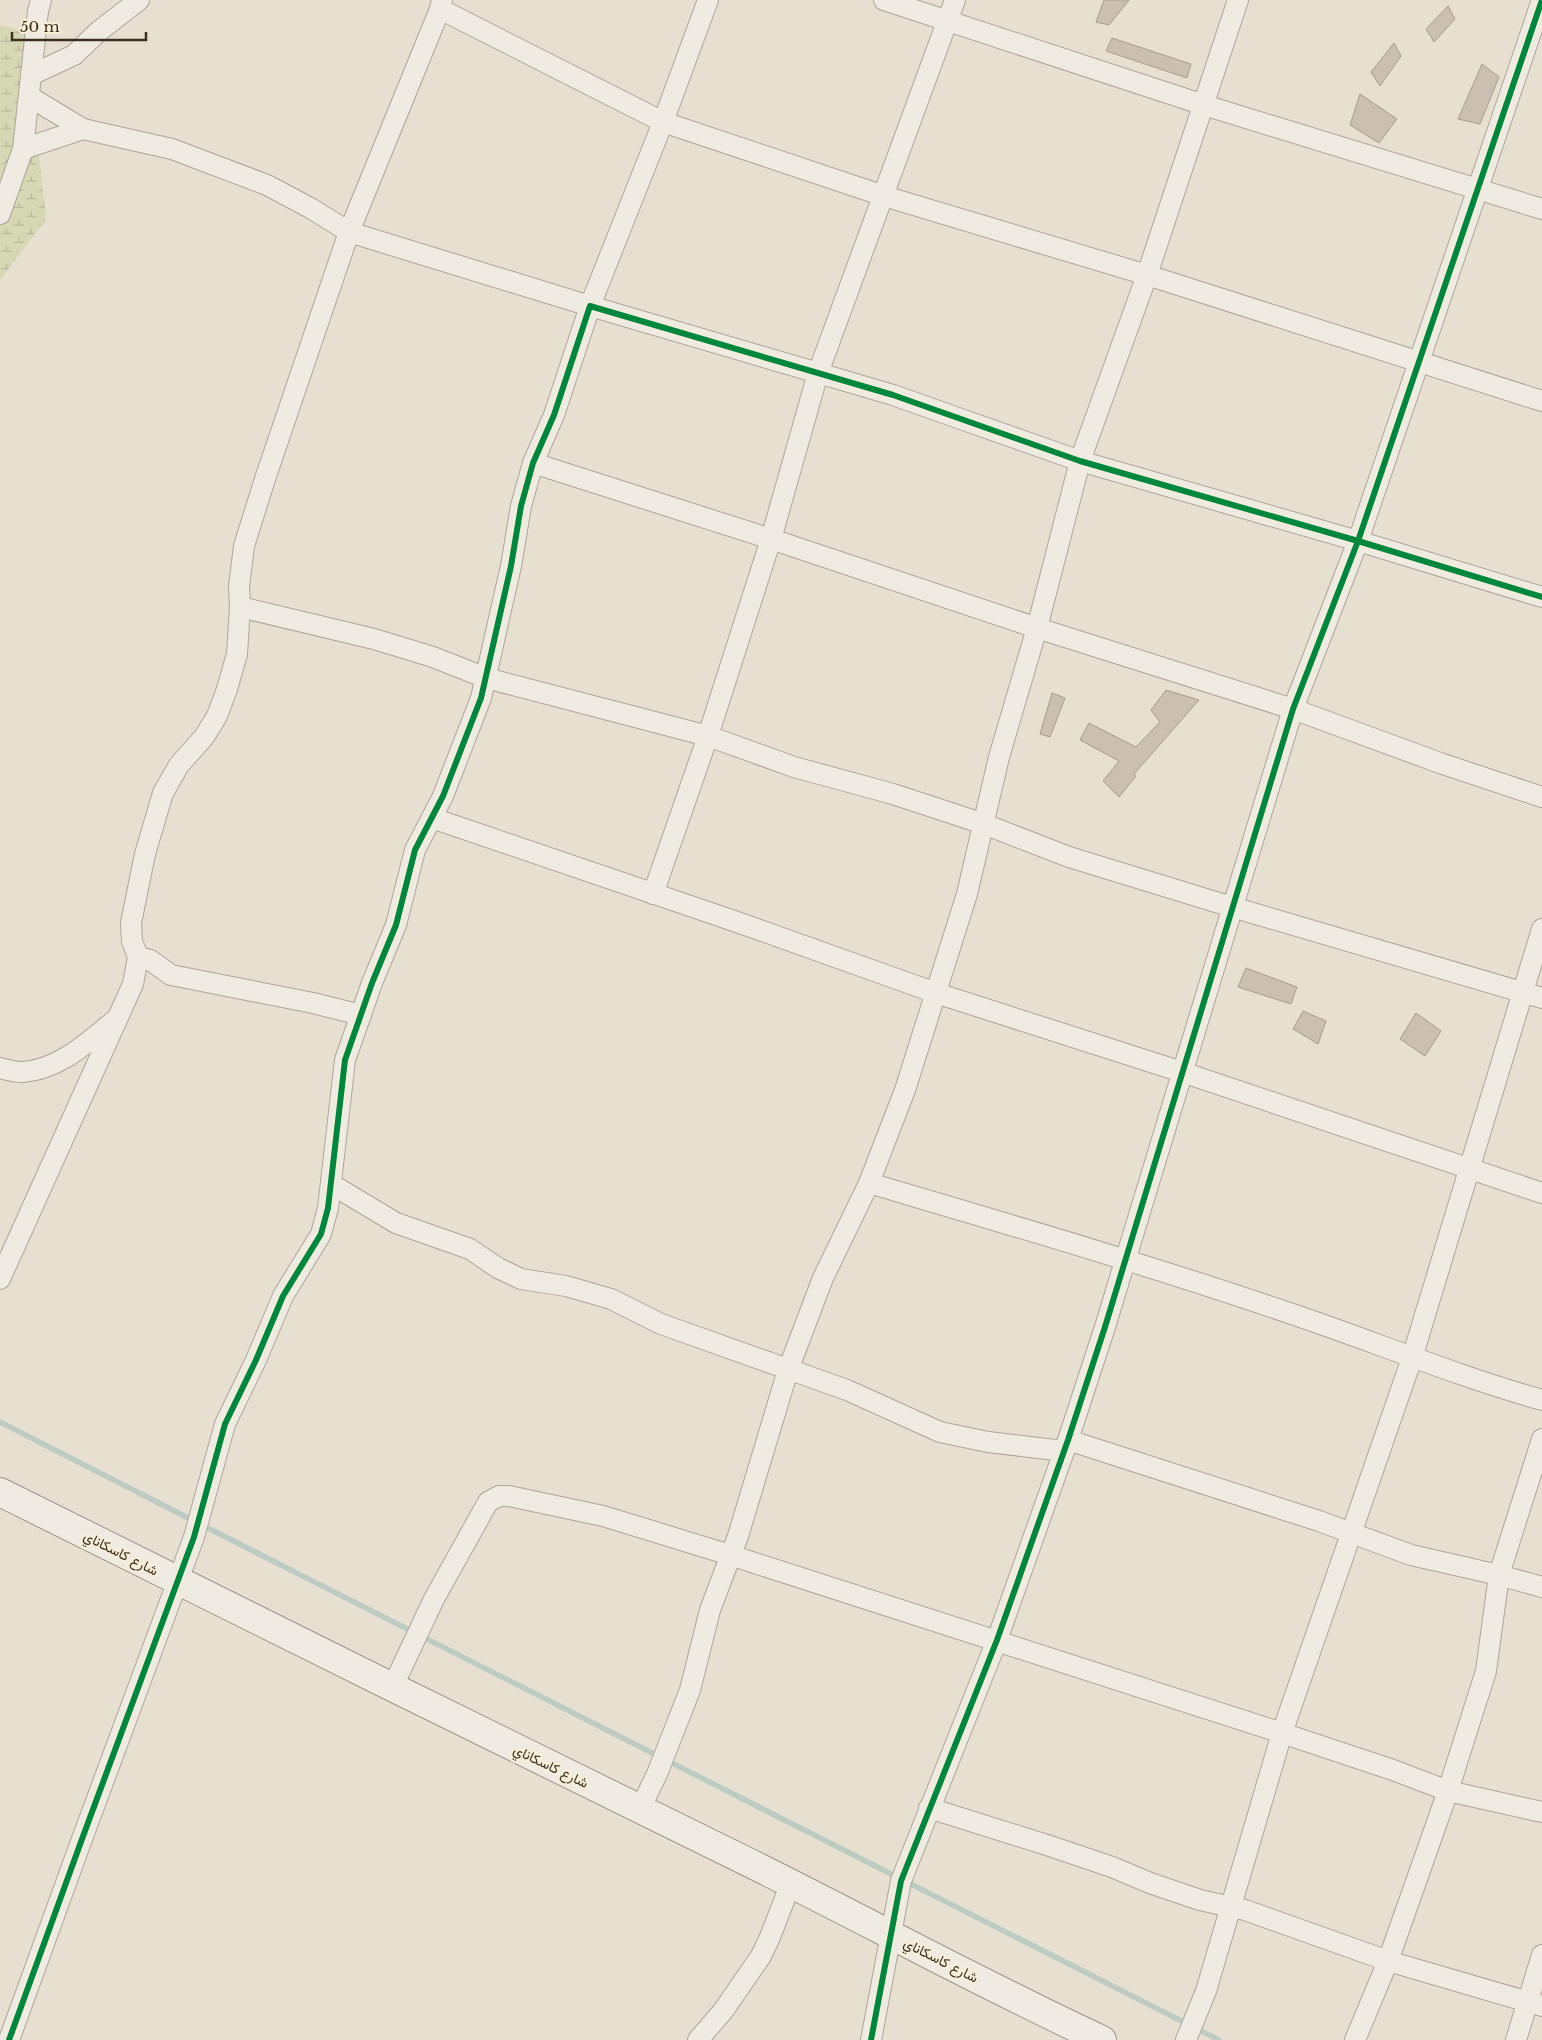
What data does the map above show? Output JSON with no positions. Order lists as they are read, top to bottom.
{
  "streets": {
    "street": ["شارع كاسكاناي"]
  },
  "scale_bar": "50 m"
}
